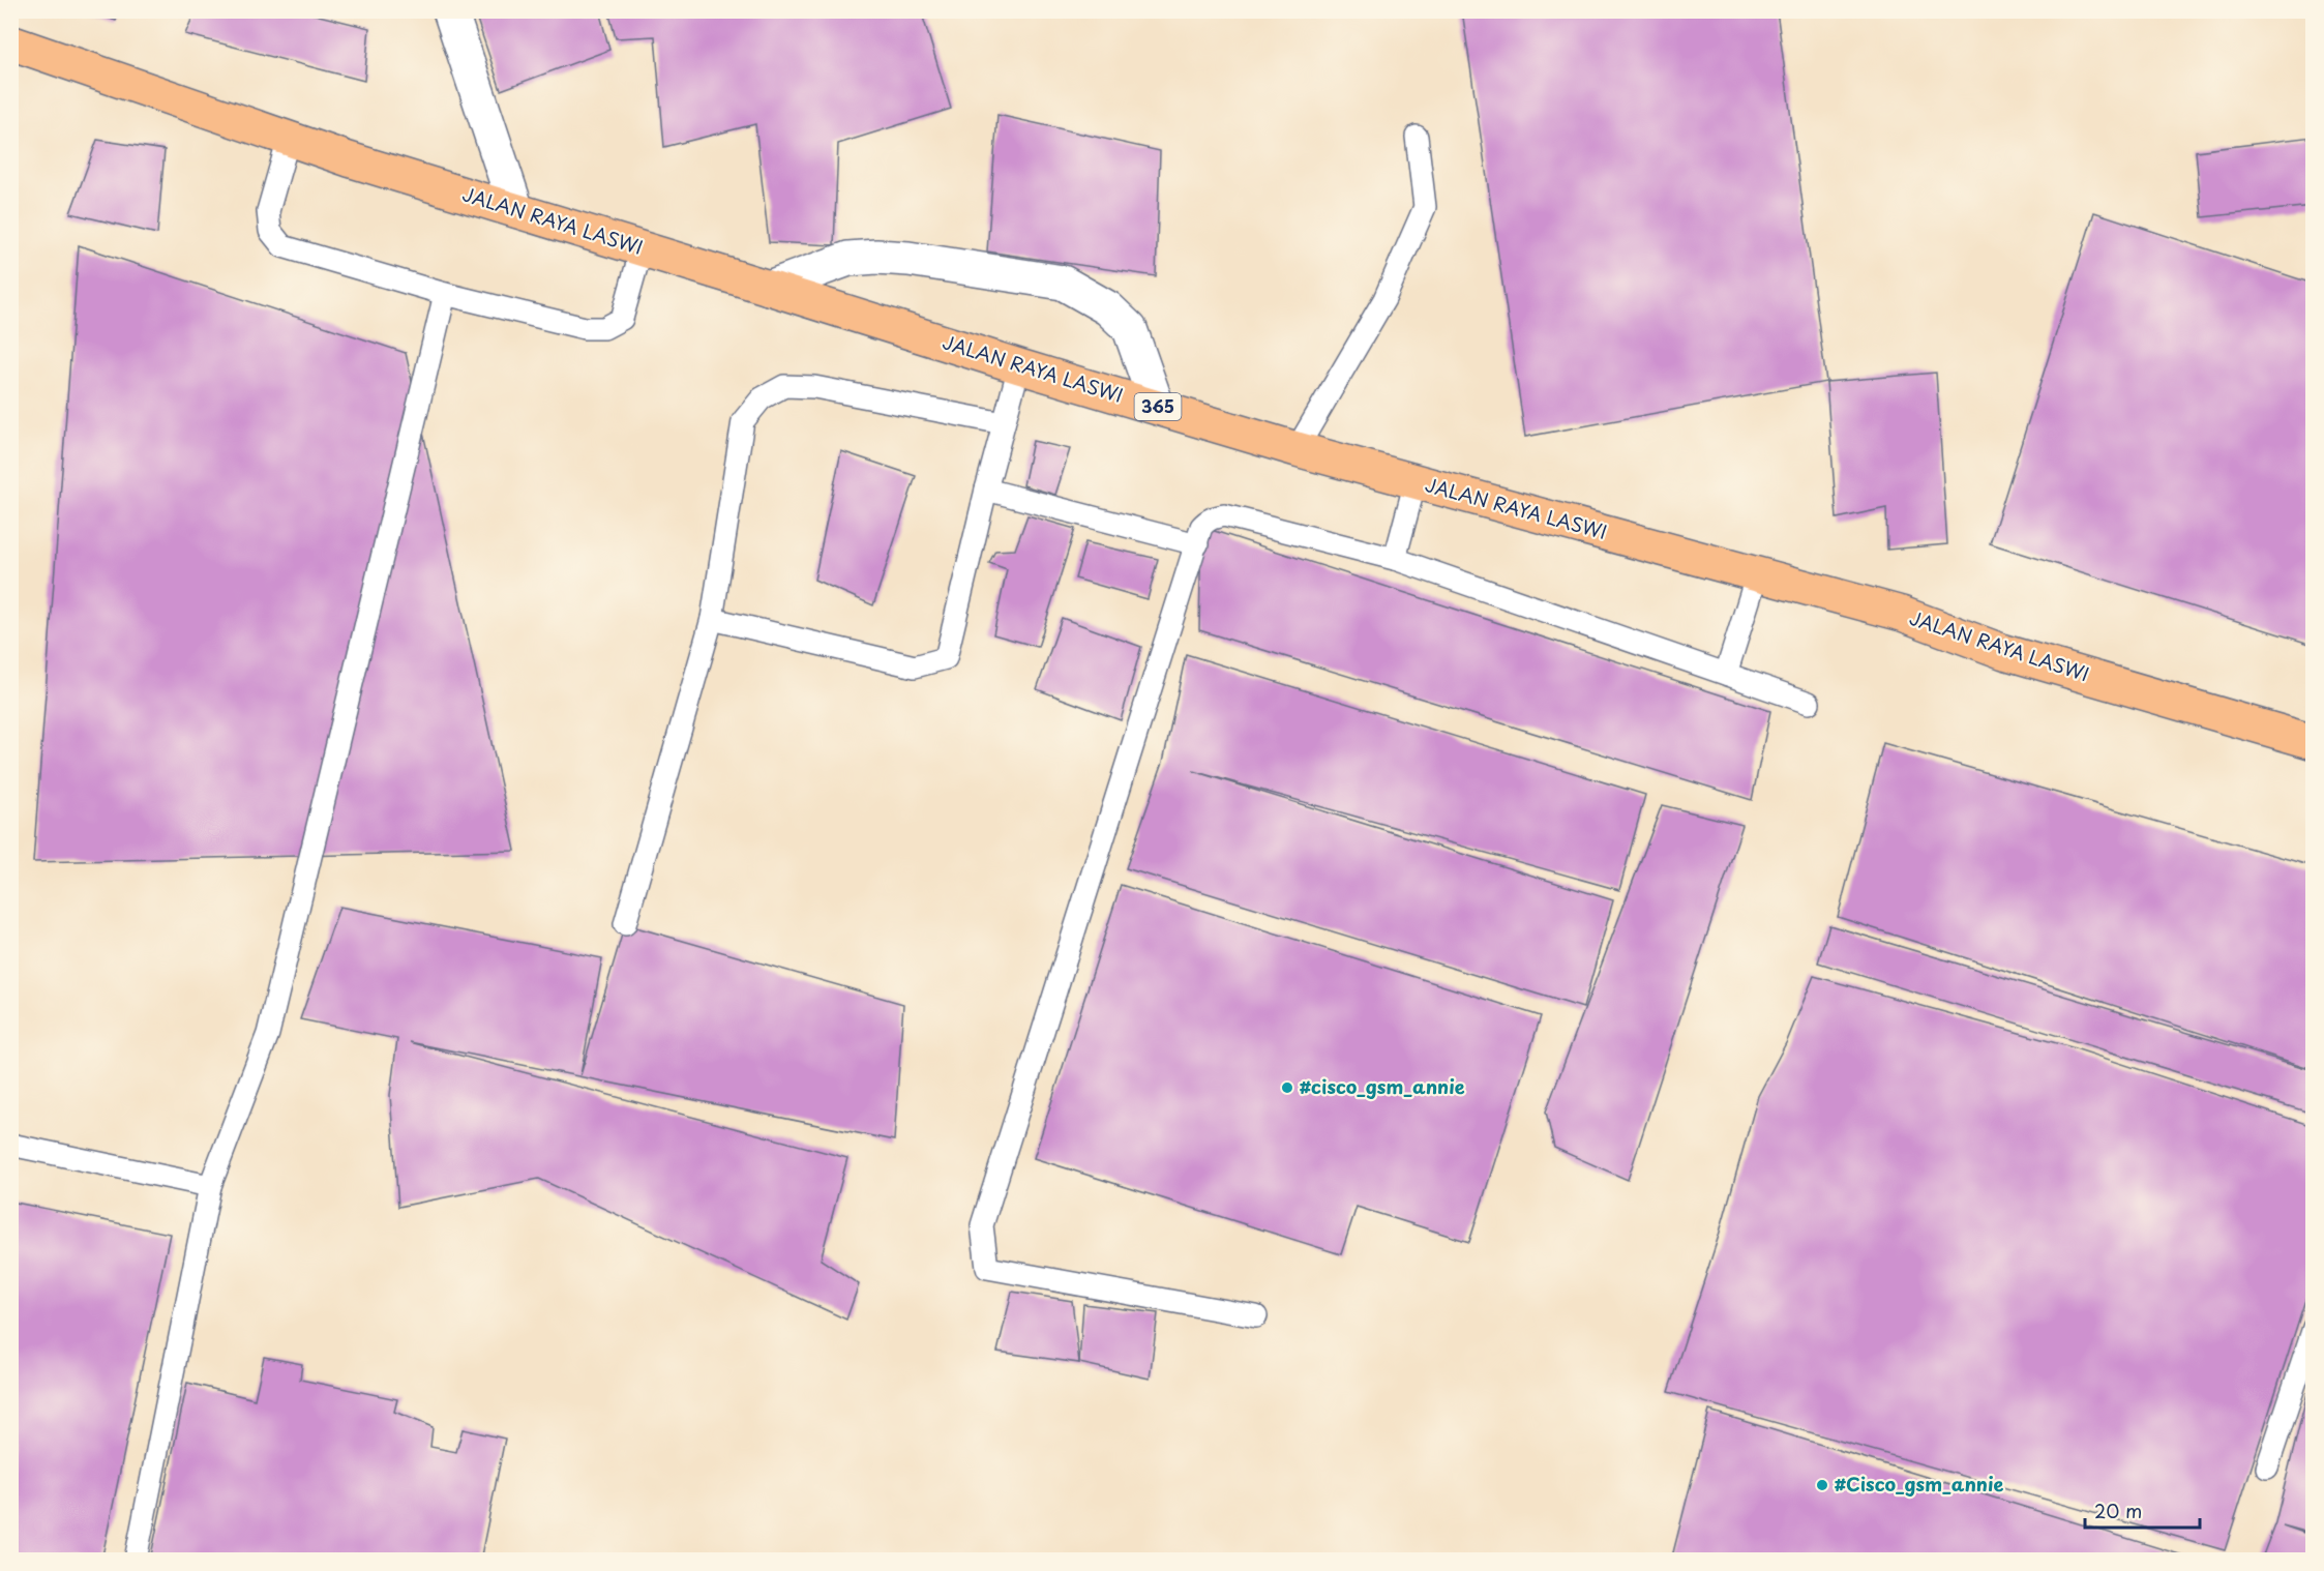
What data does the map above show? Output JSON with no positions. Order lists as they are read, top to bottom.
{
  "streets": {
    "main road": ["JALAN RAYA LASWI", "365"]
  },
  "places": ["#cisco_gsm_annie", "#Cisco_gsm_annie"],
  "scale_bar": "20 m"
}
